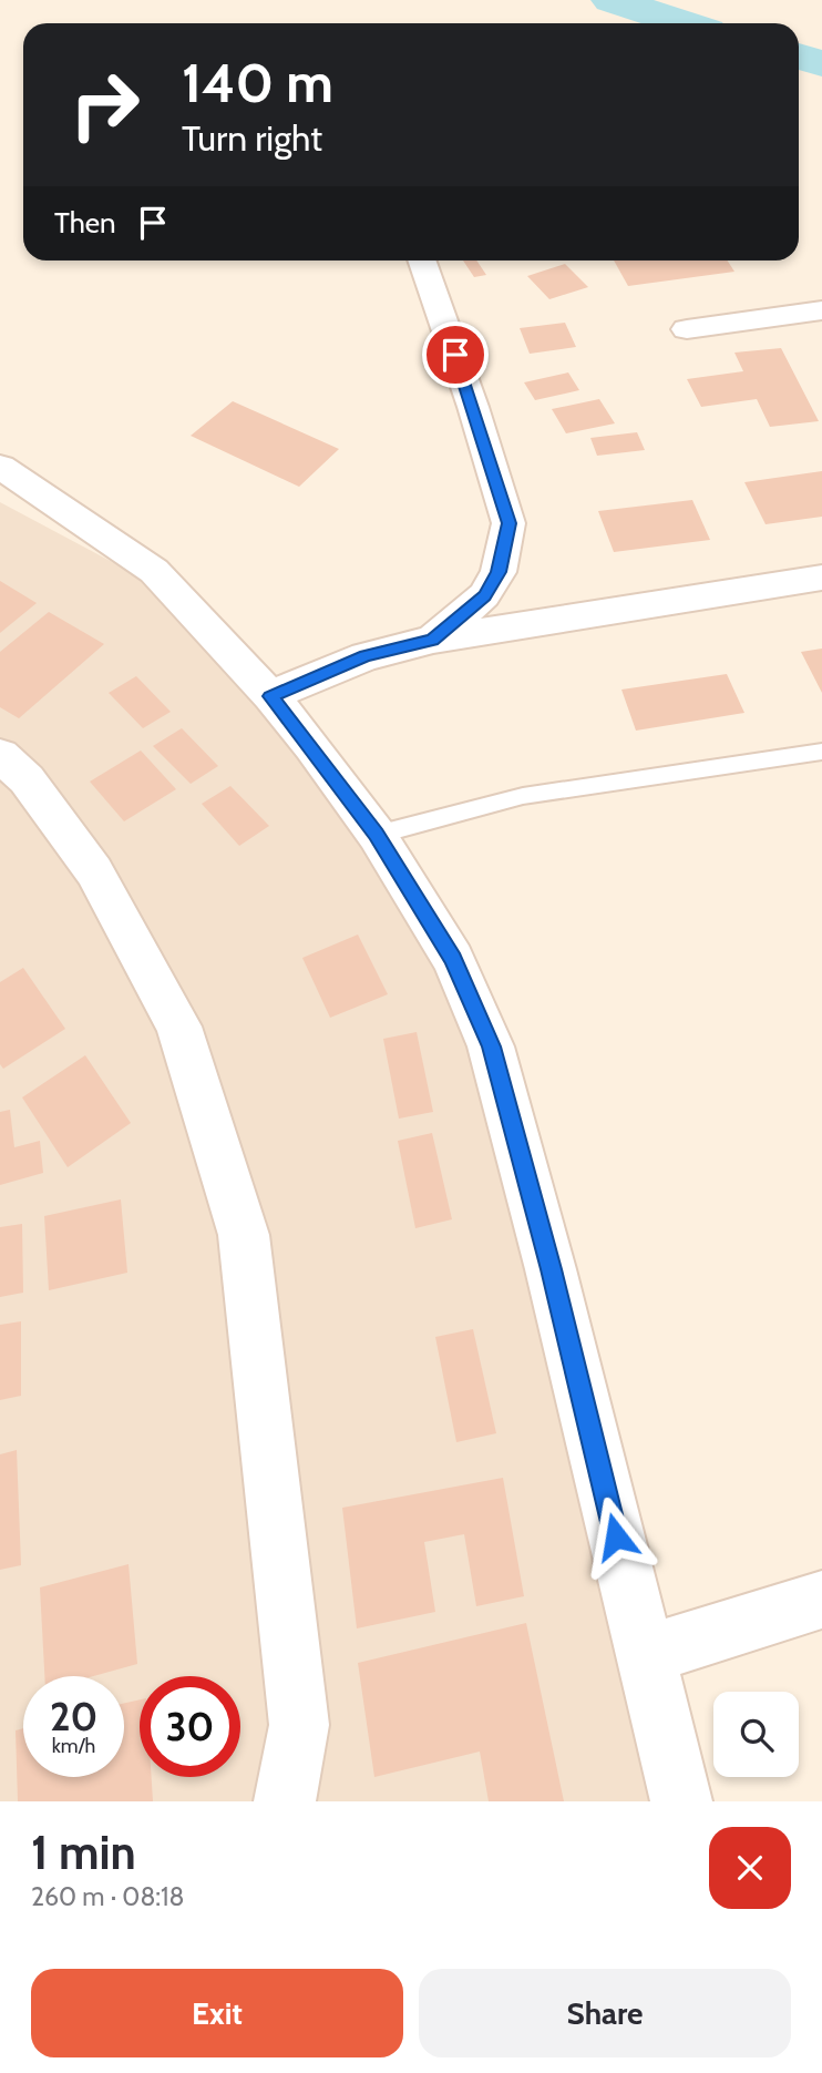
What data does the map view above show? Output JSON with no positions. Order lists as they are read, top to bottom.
{
  "page": {
    "turn": ["140 m", "Turn right"],
    "then": "Then",
    "speed": "20 km/h",
    "limit": "30",
    "heading": ["1 min", "260 m · 08:18"],
    "buttons": ["Exit", "Share"]
  }
}
